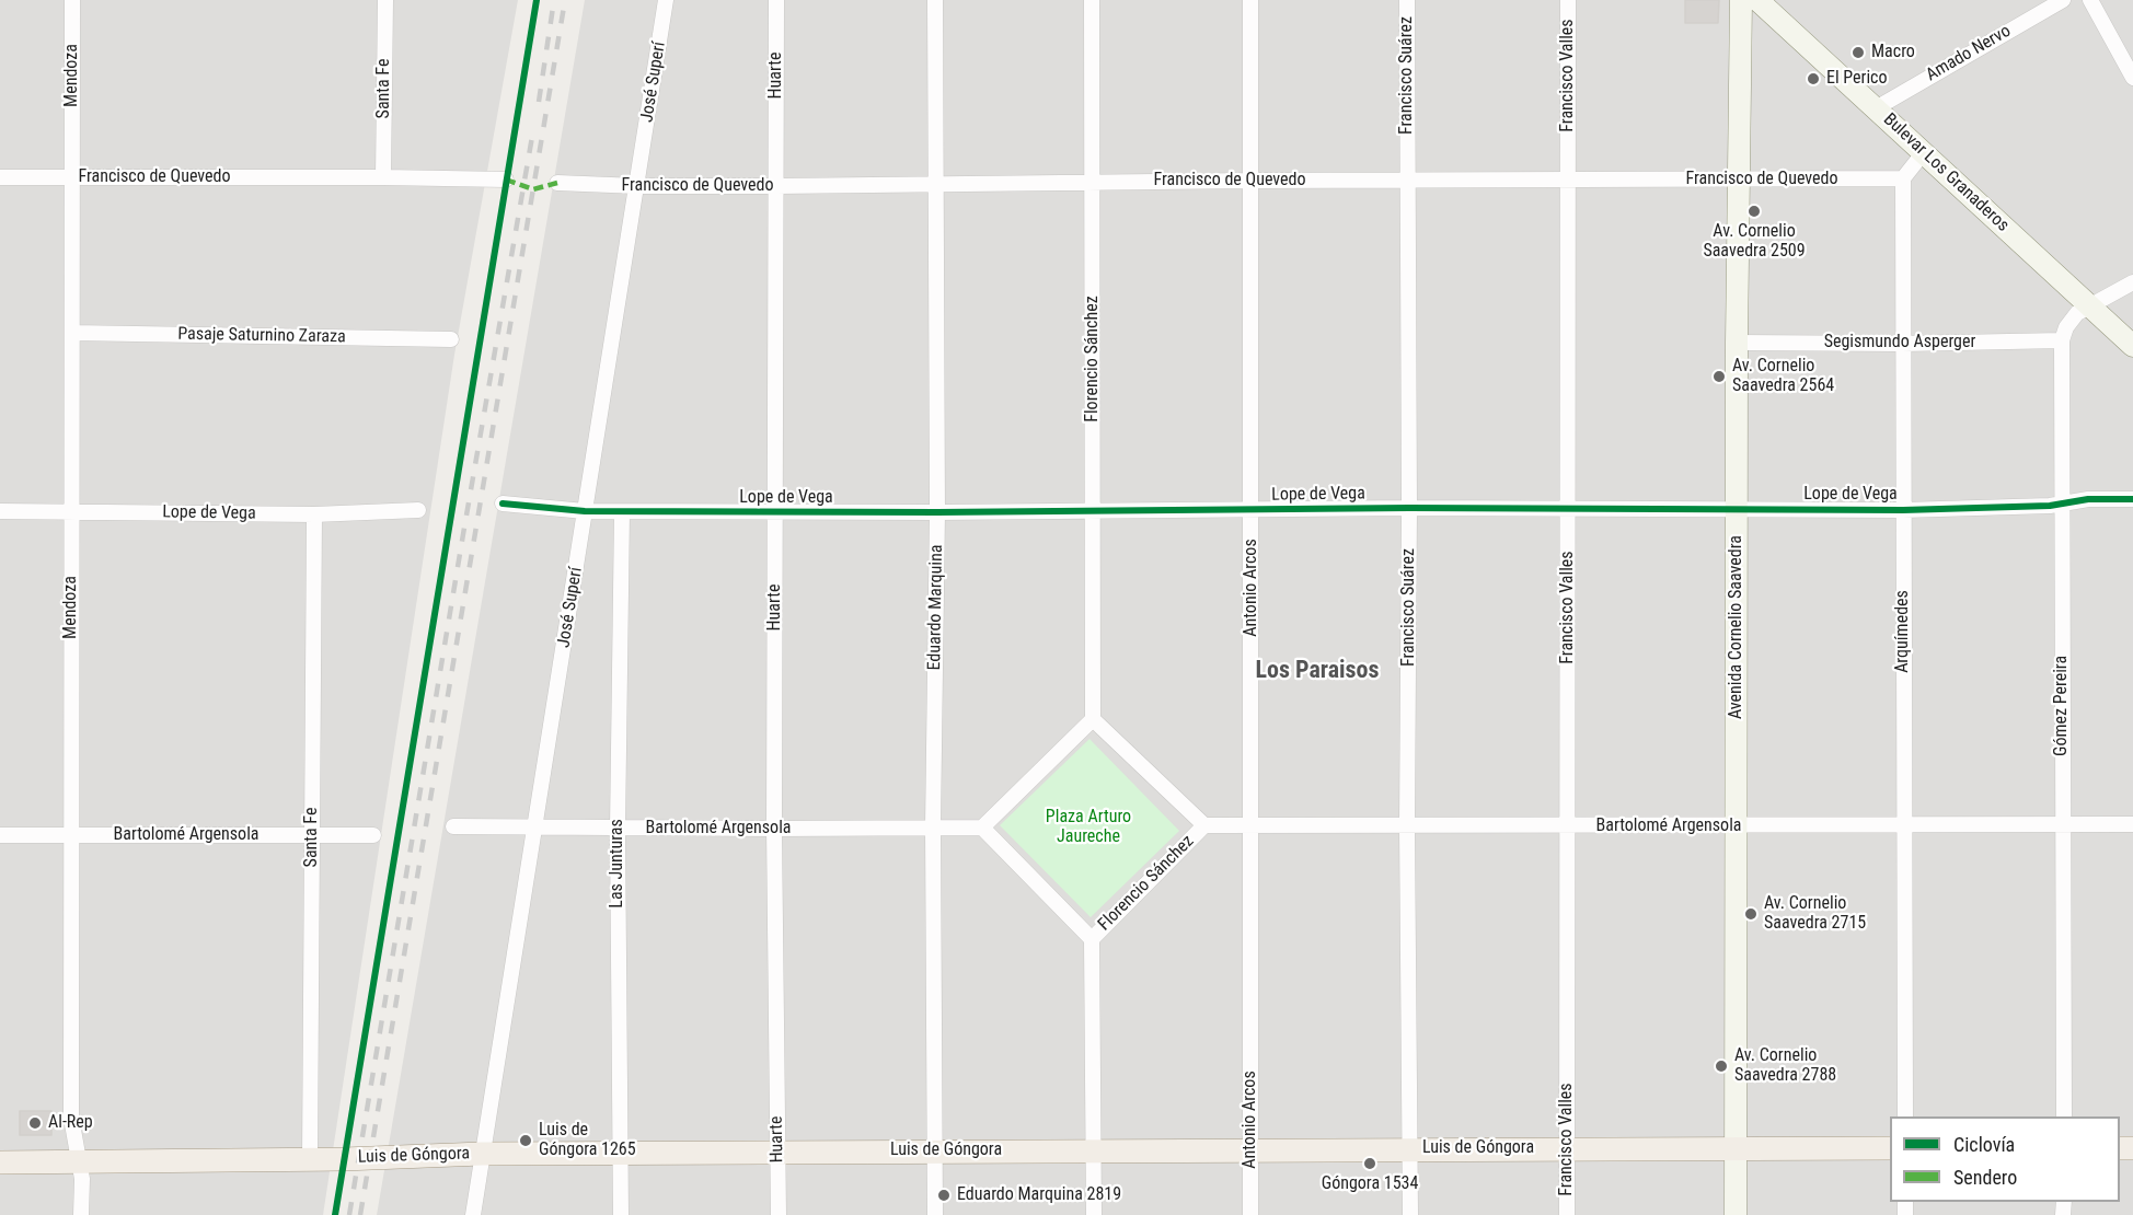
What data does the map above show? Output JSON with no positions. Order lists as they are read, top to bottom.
{
  "streets": {
    "main road": ["Bulevar Los Granaderos", "Avenida Cornelio Saavedra", "Luis de Góngora"],
    "street": [
      "Amado Nervo",
      "Mendoza",
      "Huarte",
      "Francisco Suárez",
      "Francisco Valles",
      "José Superí",
      "Santa Fe",
      "Francisco de Quevedo",
      "Pasaje Saturnino Zaraza",
      "Segismundo Asperger",
      "Florencio Sánchez",
      "Lope de Vega",
      "Antonio Arcos",
      "Eduardo Marquina",
      "Arquímedes",
      "Gómez Pereira",
      "Bartolomé Argensola",
      "Las Junturas"
    ]
  },
  "crossings": [
    ["Amado Nervo", "Bulevar Los Granaderos"],
    ["Mendoza", "Francisco de Quevedo"],
    ["Mendoza", "Pasaje Saturnino Zaraza"],
    ["Mendoza", "Lope de Vega"],
    ["Mendoza", "Bartolomé Argensola"],
    ["Mendoza", "Luis de Góngora"],
    ["Huarte", "Francisco de Quevedo"],
    ["Huarte", "Lope de Vega"],
    ["Huarte", "Bartolomé Argensola"],
    ["Huarte", "Luis de Góngora"],
    ["Francisco Suárez", "Francisco de Quevedo"],
    ["Francisco Suárez", "Lope de Vega"],
    ["Francisco Suárez", "Bartolomé Argensola"],
    ["Francisco Suárez", "Luis de Góngora"],
    ["Francisco Valles", "Francisco de Quevedo"],
    ["Francisco Valles", "Lope de Vega"],
    ["Francisco Valles", "Bartolomé Argensola"],
    ["Francisco Valles", "Luis de Góngora"],
    ["José Superí", "Francisco de Quevedo"],
    ["José Superí", "Lope de Vega"],
    ["José Superí", "Bartolomé Argensola"],
    ["José Superí", "Luis de Góngora"],
    ["Santa Fe", "Francisco de Quevedo"],
    ["Santa Fe", "Lope de Vega"],
    ["Santa Fe", "Bartolomé Argensola"],
    ["Santa Fe", "Luis de Góngora"],
    ["Bulevar Los Granaderos", "Gómez Pereira"],
    ["Francisco de Quevedo", "Florencio Sánchez"],
    ["Francisco de Quevedo", "Antonio Arcos"],
    ["Francisco de Quevedo", "Eduardo Marquina"],
    ["Francisco de Quevedo", "Avenida Cornelio Saavedra"],
    ["Francisco de Quevedo", "Arquímedes"],
    ["Segismundo Asperger", "Avenida Cornelio Saavedra"],
    ["Segismundo Asperger", "Arquímedes"],
    ["Segismundo Asperger", "Gómez Pereira"],
    ["Florencio Sánchez", "Lope de Vega"],
    ["Florencio Sánchez", "Bartolomé Argensola"],
    ["Florencio Sánchez", "Luis de Góngora"],
    ["Lope de Vega", "Antonio Arcos"],
    ["Lope de Vega", "Eduardo Marquina"],
    ["Lope de Vega", "Avenida Cornelio Saavedra"],
    ["Lope de Vega", "Arquímedes"],
    ["Lope de Vega", "Gómez Pereira"],
    ["Lope de Vega", "Las Junturas"],
    ["Antonio Arcos", "Bartolomé Argensola"],
    ["Antonio Arcos", "Luis de Góngora"],
    ["Eduardo Marquina", "Bartolomé Argensola"],
    ["Eduardo Marquina", "Luis de Góngora"],
    ["Avenida Cornelio Saavedra", "Bartolomé Argensola"],
    ["Avenida Cornelio Saavedra", "Luis de Góngora"],
    ["Arquímedes", "Bartolomé Argensola"],
    ["Gómez Pereira", "Bartolomé Argensola"],
    ["Bartolomé Argensola", "Las Junturas"],
    ["Las Junturas", "Luis de Góngora"]
  ],
  "districts": ["Los Paraisos"],
  "parks": ["Plaza Arturo Jaureche"],
  "places": [
    "Macro",
    "El Perico",
    "Av. Cornelio Saavedra 2509",
    "Av. Cornelio Saavedra 2564",
    "Av. Cornelio Saavedra 2715",
    "Av. Cornelio Saavedra 2788",
    "Al-Rep",
    "Luis de Góngora 1265",
    "Góngora 1534",
    "Eduardo Marquina 2819"
  ],
  "legend": ["Ciclovía", "Sendero"]
}
